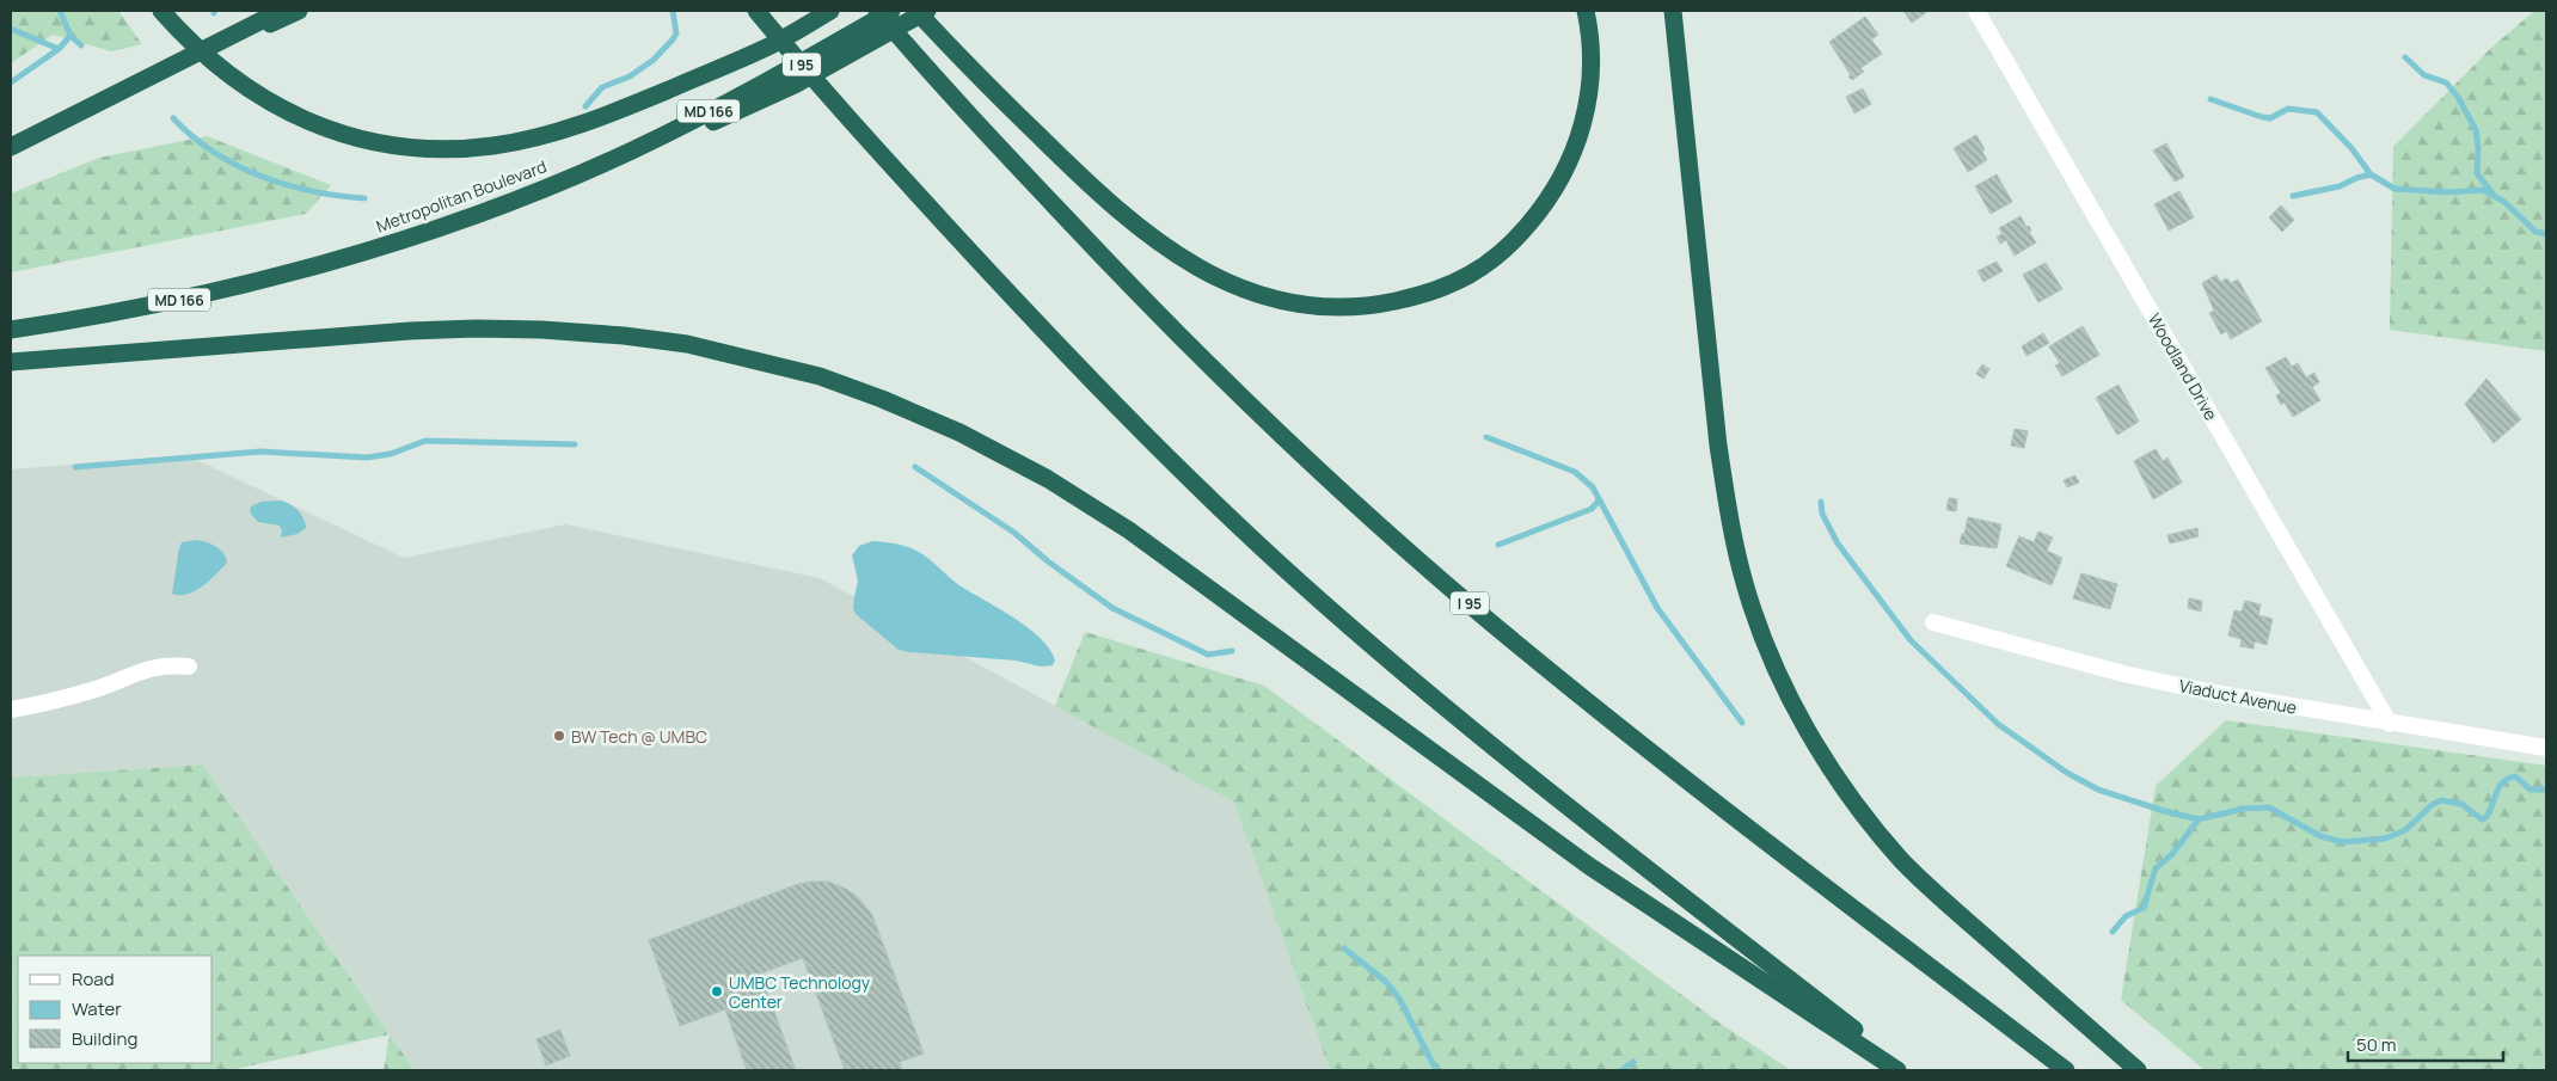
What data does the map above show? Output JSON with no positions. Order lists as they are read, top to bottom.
{
  "streets": {
    "highway": ["I 95", "MD 166", "Metropolitan Boulevard"],
    "street": ["Woodland Drive", "Viaduct Avenue"]
  },
  "crossings": [
    ["Woodland Drive", "Viaduct Avenue"]
  ],
  "places": ["BW Tech @ UMBC", "UMBC Technology Center"],
  "legend": ["Road", "Water", "Building"],
  "scale_bar": "50 m"
}
